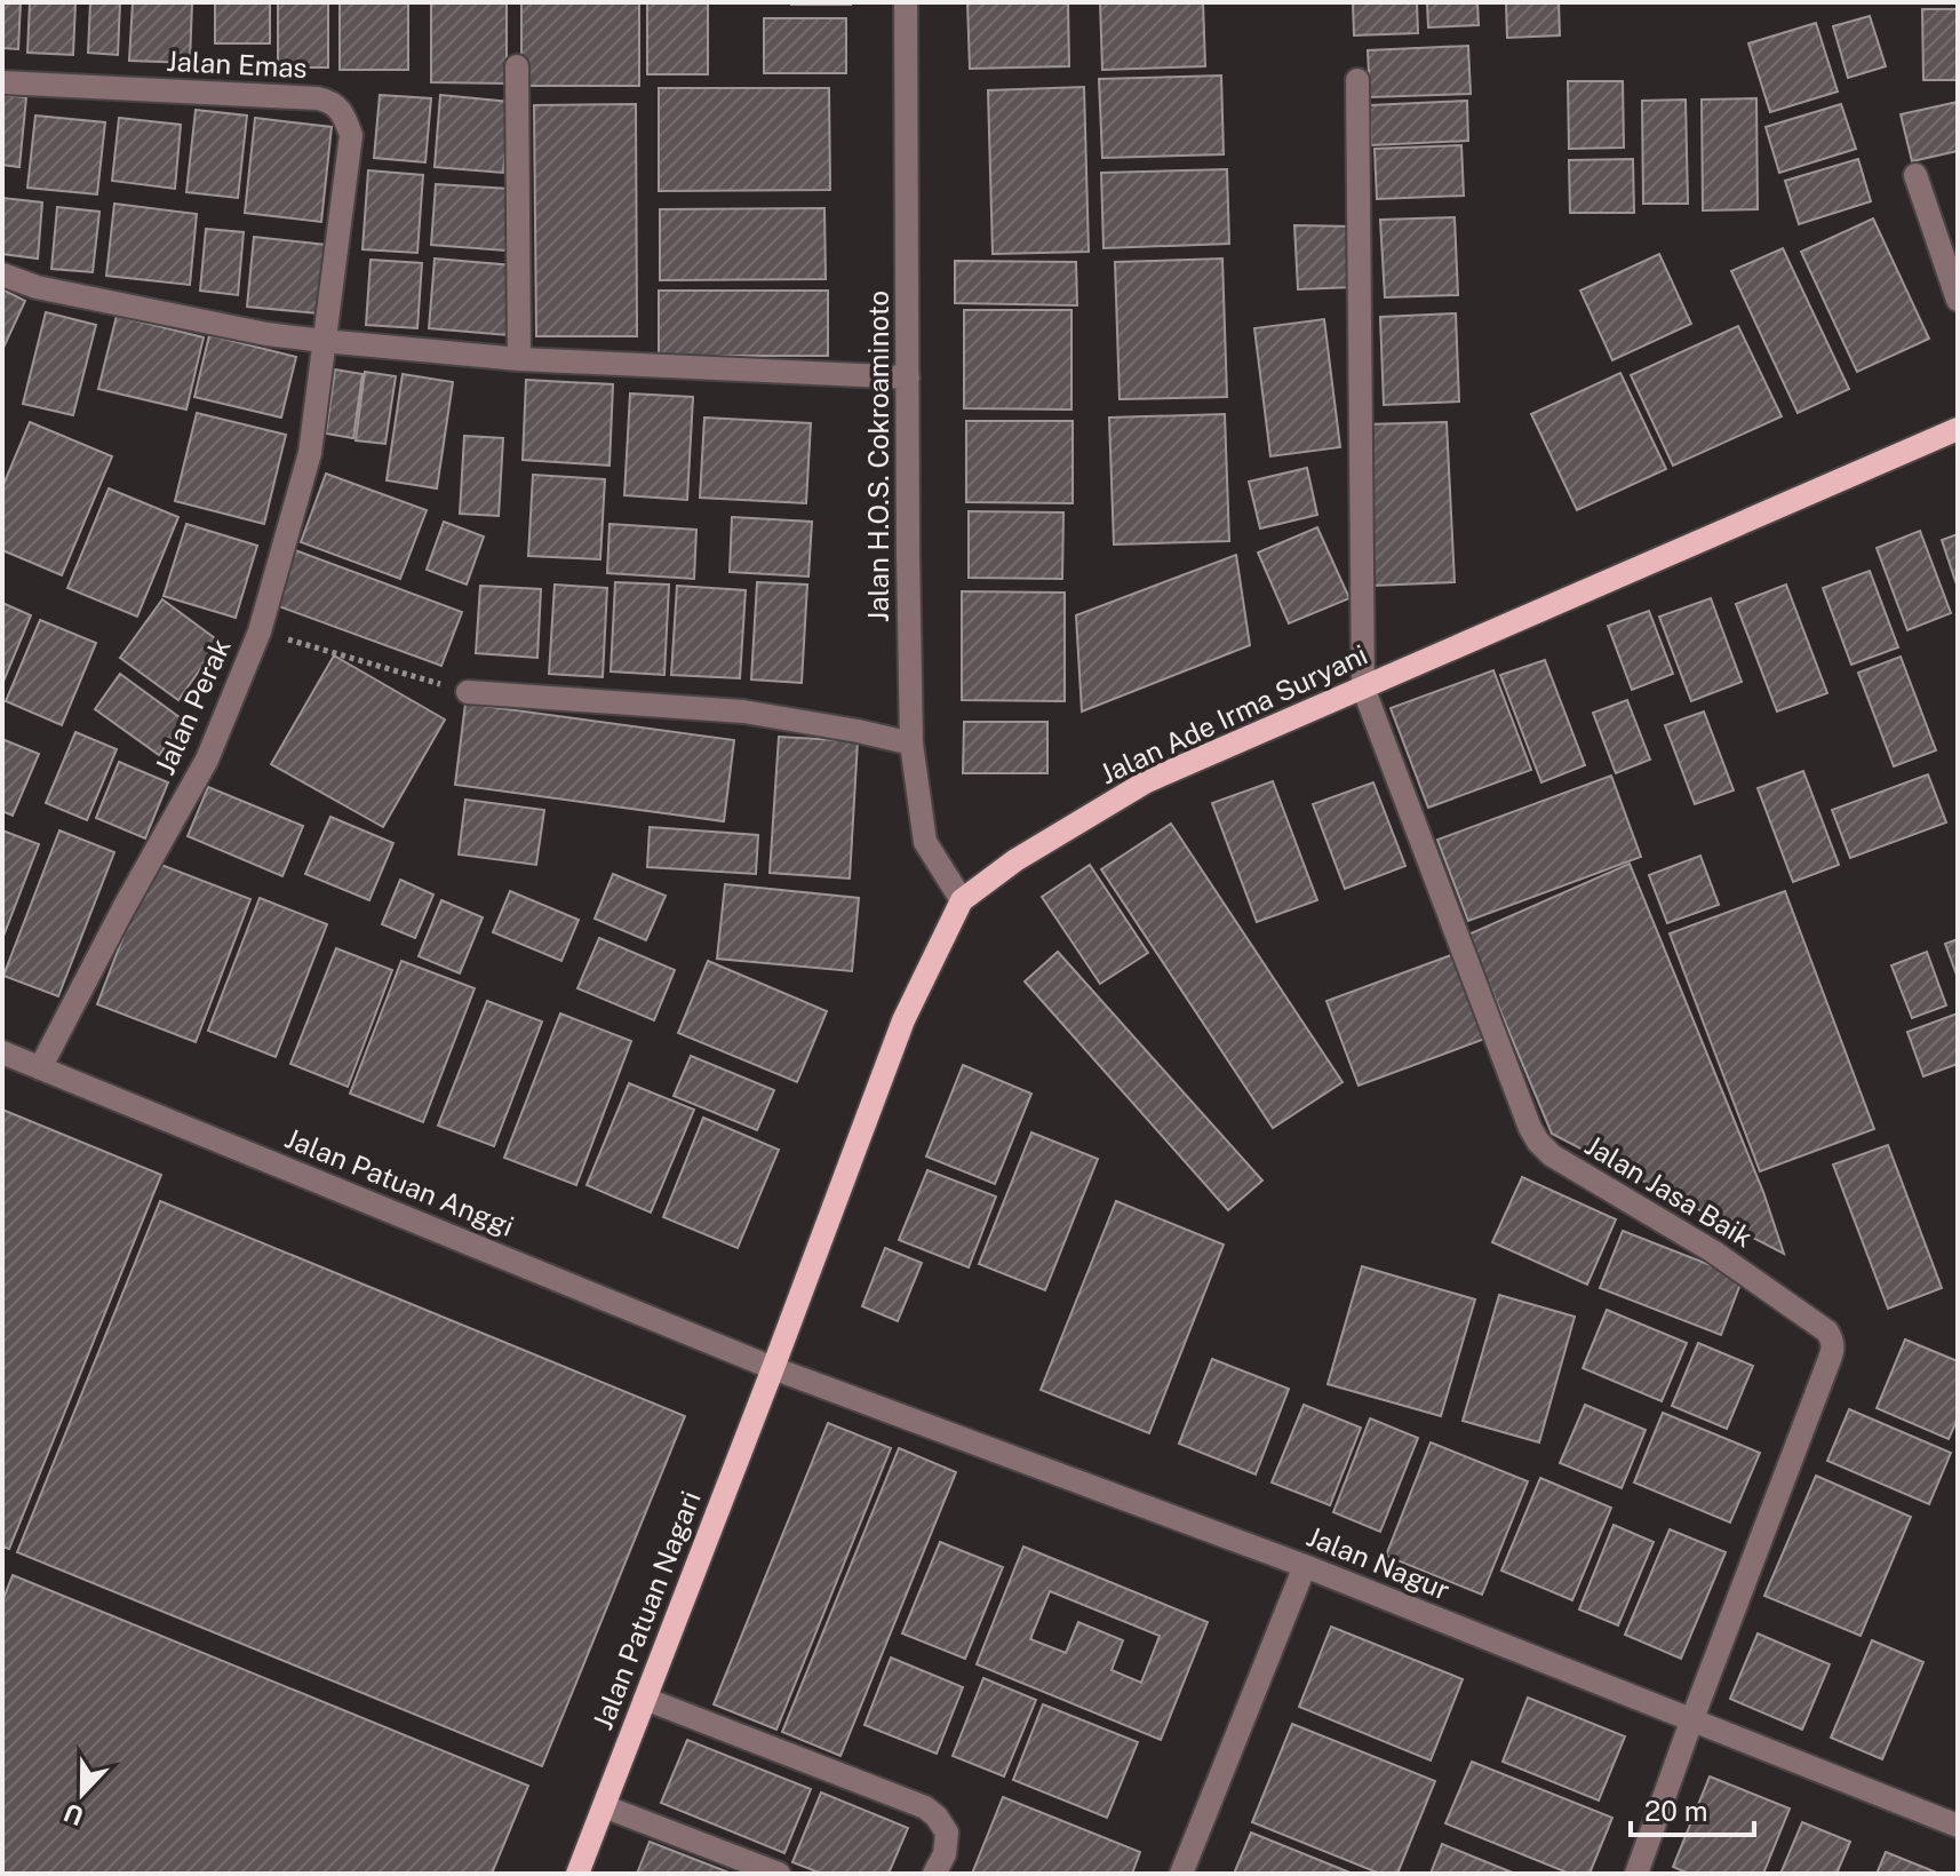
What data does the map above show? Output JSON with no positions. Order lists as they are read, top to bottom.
{
  "streets": {
    "main road": ["Jalan Ade Irma Suryani", "Jalan Patuan Nagari"],
    "street": [
      "Jalan Emas",
      "Jalan H.O.S. Cokroaminoto",
      "Jalan Perak",
      "Jalan Patuan Anggi",
      "Jalan Jasa Baik",
      "Jalan Nagur"
    ]
  },
  "crossings": [
    ["Jalan Emas", "Jalan Perak"],
    ["Jalan H.O.S. Cokroaminoto", "Jalan Ade Irma Suryani"],
    ["Jalan Perak", "Jalan Patuan Anggi"],
    ["Jalan Ade Irma Suryani", "Jalan Patuan Anggi"],
    ["Jalan Ade Irma Suryani", "Jalan Jasa Baik"],
    ["Jalan Ade Irma Suryani", "Jalan Nagur"],
    ["Jalan Ade Irma Suryani", "Jalan Patuan Nagari"],
    ["Jalan Patuan Anggi", "Jalan Nagur"],
    ["Jalan Patuan Anggi", "Jalan Patuan Nagari"],
    ["Jalan Jasa Baik", "Jalan Nagur"],
    ["Jalan Nagur", "Jalan Patuan Nagari"]
  ],
  "scale_bar": "20 m",
  "north": "bottom"
}
